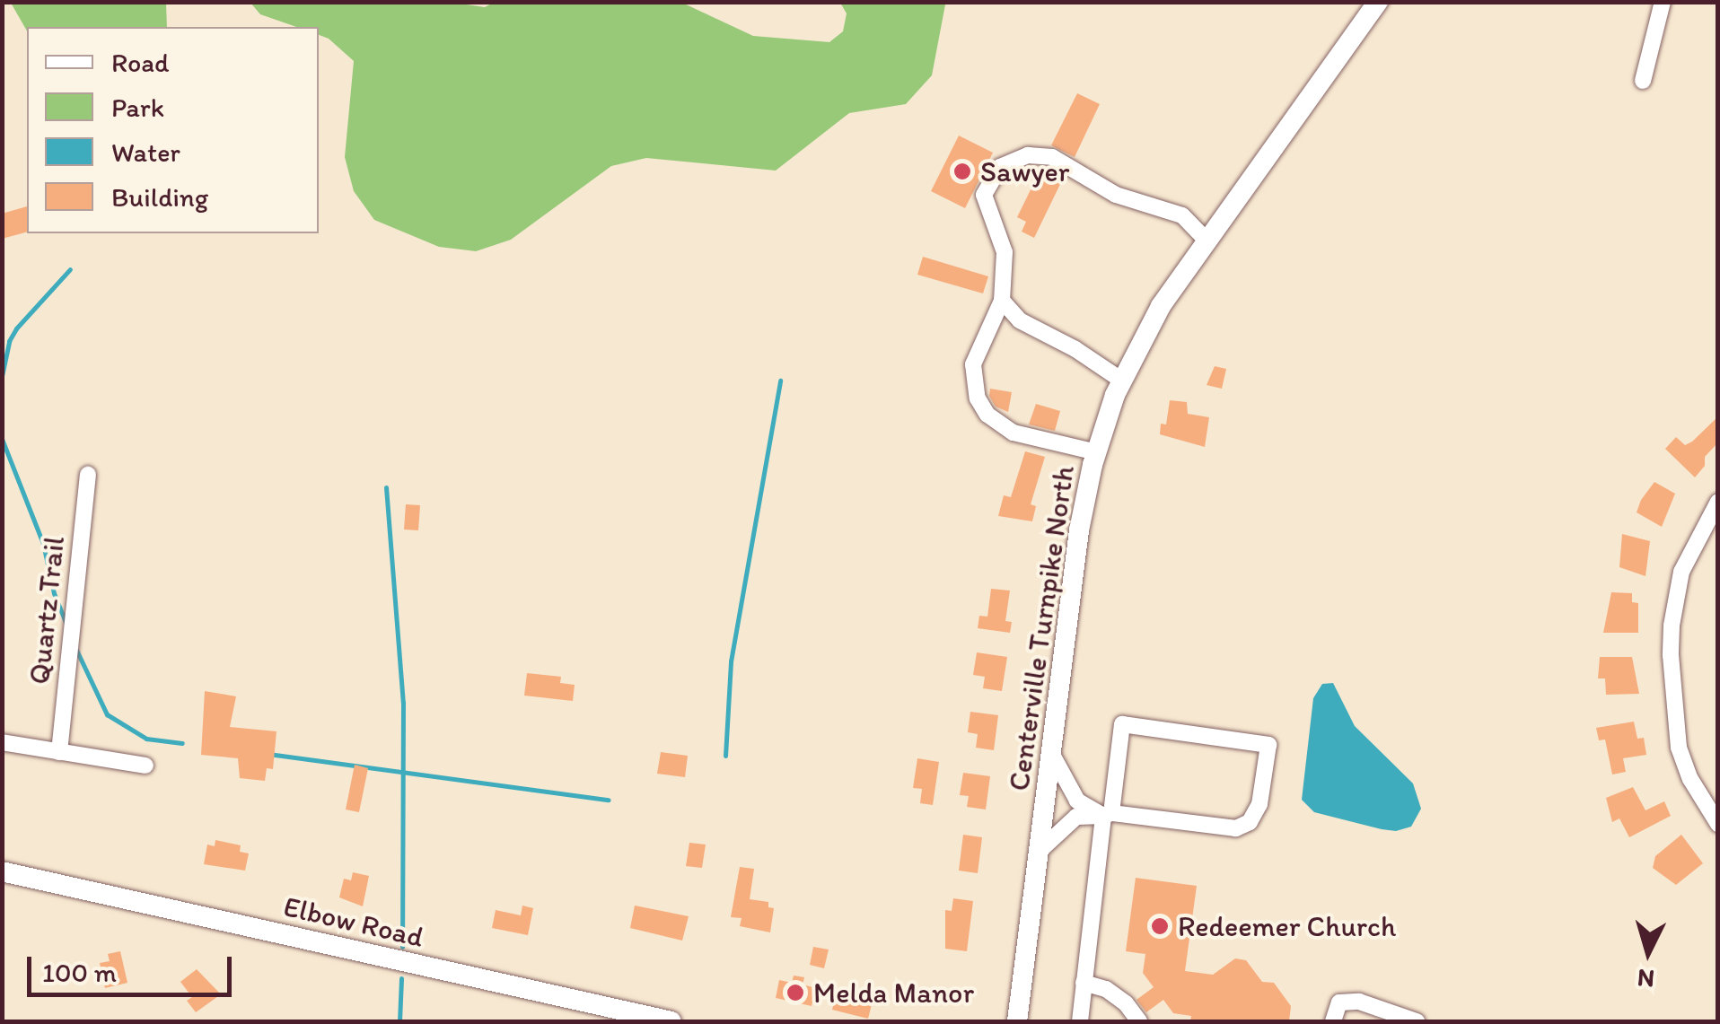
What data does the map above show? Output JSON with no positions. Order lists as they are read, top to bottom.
{
  "streets": {
    "main road": ["Centerville Turnpike North", "Elbow Road"],
    "street": ["Quartz Trail"]
  },
  "places": ["Sawyer", "Redeemer Church", "Melda Manor"],
  "legend": [
    "Road",
    "Park",
    "Water",
    "Building"
  ],
  "scale_bar": "100 m",
  "north": "bottom"
}
